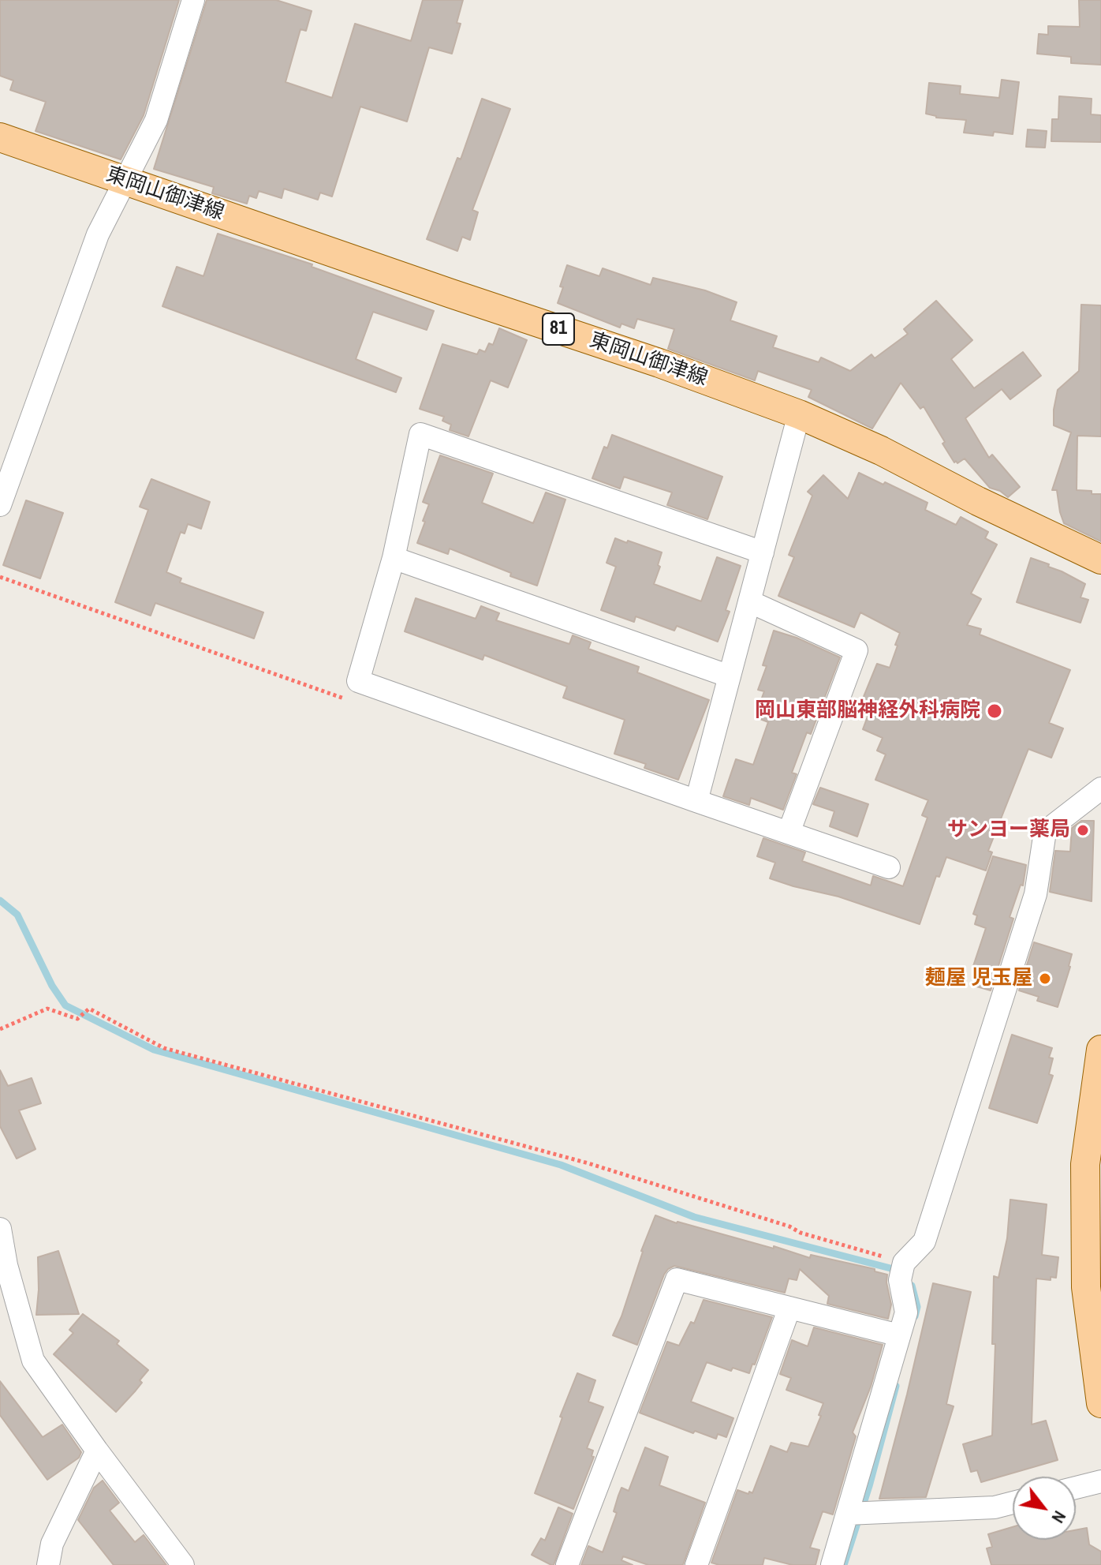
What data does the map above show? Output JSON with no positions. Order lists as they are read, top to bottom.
{
  "streets": {
    "main road": ["東岡山御津線", "81"]
  },
  "places": ["岡山東部脳神経外科病院", "サンヨー薬局", "麺屋 児玉屋"],
  "north": "bottom right"
}
